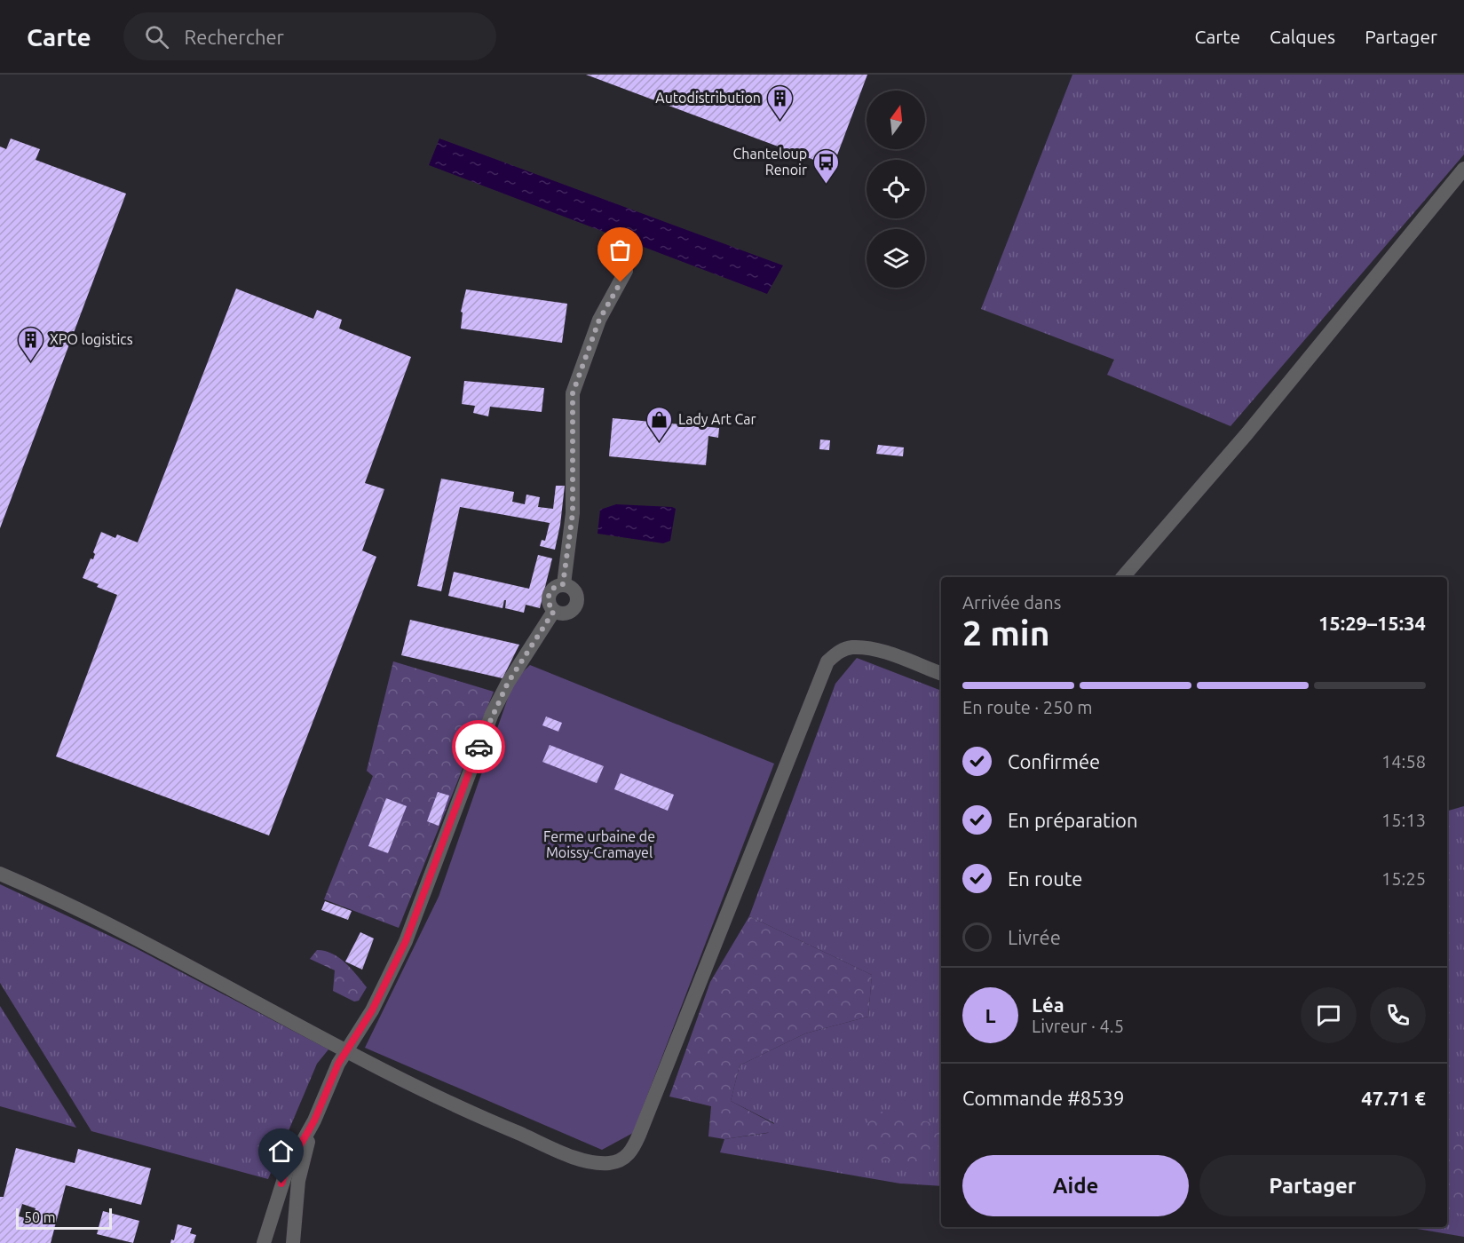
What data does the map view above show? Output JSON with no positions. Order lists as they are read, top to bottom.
{
  "parks": ["Ferme urbaine de Moissy-Cramayel"],
  "places": {
    "building": ["Autodistribution", "XPO logistics"],
    "bus stop": ["Chanteloup Renoir"],
    "shop": ["Lady Art Car"]
  },
  "scale_bar": "50 m",
  "north": "top",
  "page": {
    "header": "Carte",
    "search": "Rechercher",
    "nav": ["Carte", "Calques", "Partager"],
    "heading": ["2 min", "Arrivée dans", "15:29–15:34"],
    "panel": [
      "Léa",
      "Livreur · 4.5",
      "Commande #8539",
      "47.71 €"
    ],
    "bar": "En route · 250 m",
    "list": [
      ["Confirmée", "14:58"],
      ["En préparation", "15:13"],
      ["En route", "15:25"],
      "Livrée"
    ],
    "round": "L",
    "buttons": ["Aide", "Partager"],
    "scale": "50 m"
  }
}
